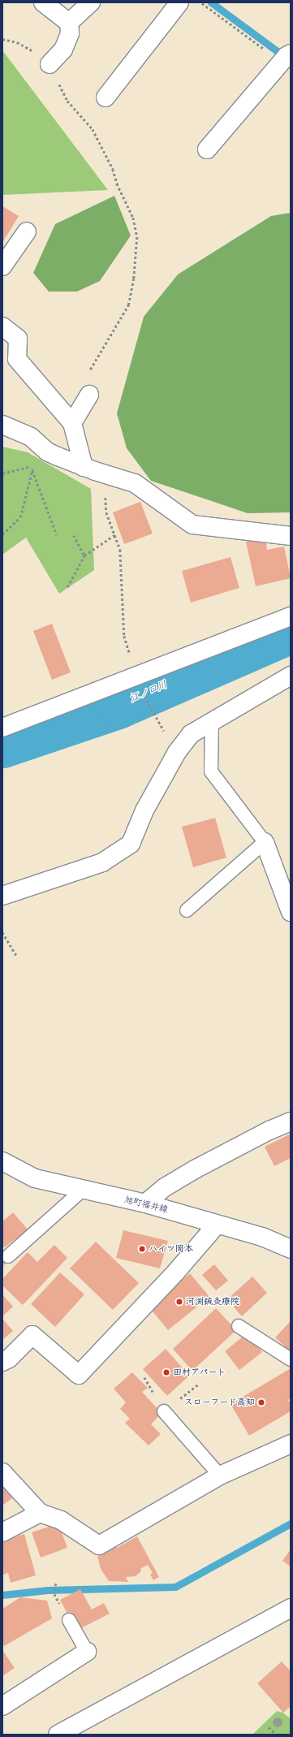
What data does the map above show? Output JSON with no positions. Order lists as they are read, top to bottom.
{
  "streets": {
    "street": ["旭町福井線"]
  },
  "water": ["江ノ口川"],
  "places": [
    "ハイツ岡本",
    "河渕鍼灸療院",
    "田村アパート",
    "スローフード高知"
  ]
}
